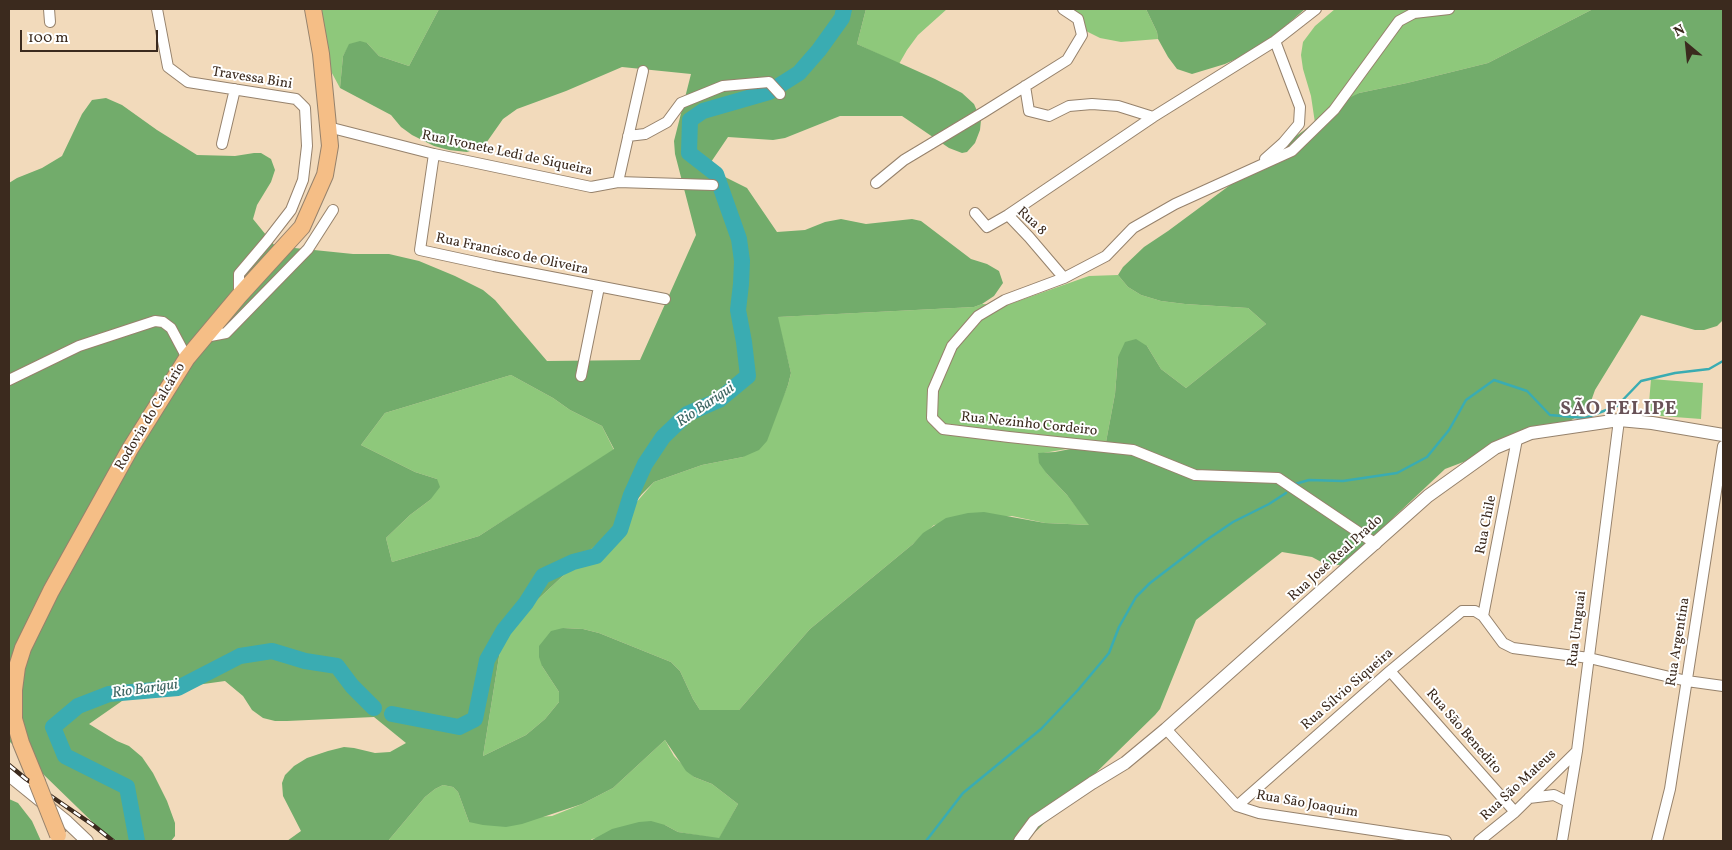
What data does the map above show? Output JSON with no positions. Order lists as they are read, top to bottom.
{
  "streets": {
    "main road": ["Rodovia do Calcário"],
    "street": [
      "Travessa Bini",
      "Rua Ivonete Ledi de Siqueira",
      "Rua 8",
      "Rua Francisco de Oliveira",
      "Rua Nezinho Cordeiro",
      "Rua Chile",
      "Rua José Real Prado",
      "Rua Uruguai",
      "Rua Argentina",
      "Rua Sílvio Siqueira",
      "Rua São Benedito",
      "Rua São Mateus",
      "Rua São Joaquim"
    ]
  },
  "crossings": [
    ["Travessa Bini", "Rodovia do Calcário"],
    ["Rua Ivonete Ledi de Siqueira", "Rua Francisco de Oliveira"],
    ["Rua Ivonete Ledi de Siqueira", "Rodovia do Calcário"],
    ["Rua 8", "Rua Nezinho Cordeiro"],
    ["Rua Nezinho Cordeiro", "Rua José Real Prado"],
    ["Rua Chile", "Rua José Real Prado"],
    ["Rua Chile", "Rua Sílvio Siqueira"],
    ["Rua José Real Prado", "Rua Uruguai"],
    ["Rua José Real Prado", "Rua São Joaquim"],
    ["Rua Uruguai", "Rua São Mateus"],
    ["Rua Sílvio Siqueira", "Rua São Benedito"],
    ["Rua Sílvio Siqueira", "Rua São Joaquim"],
    ["Rua São Benedito", "Rua São Mateus"]
  ],
  "districts": ["SÃO FELIPE"],
  "water": ["Rio Barigui"],
  "scale_bar": "100 m",
  "north": "top left"
}
